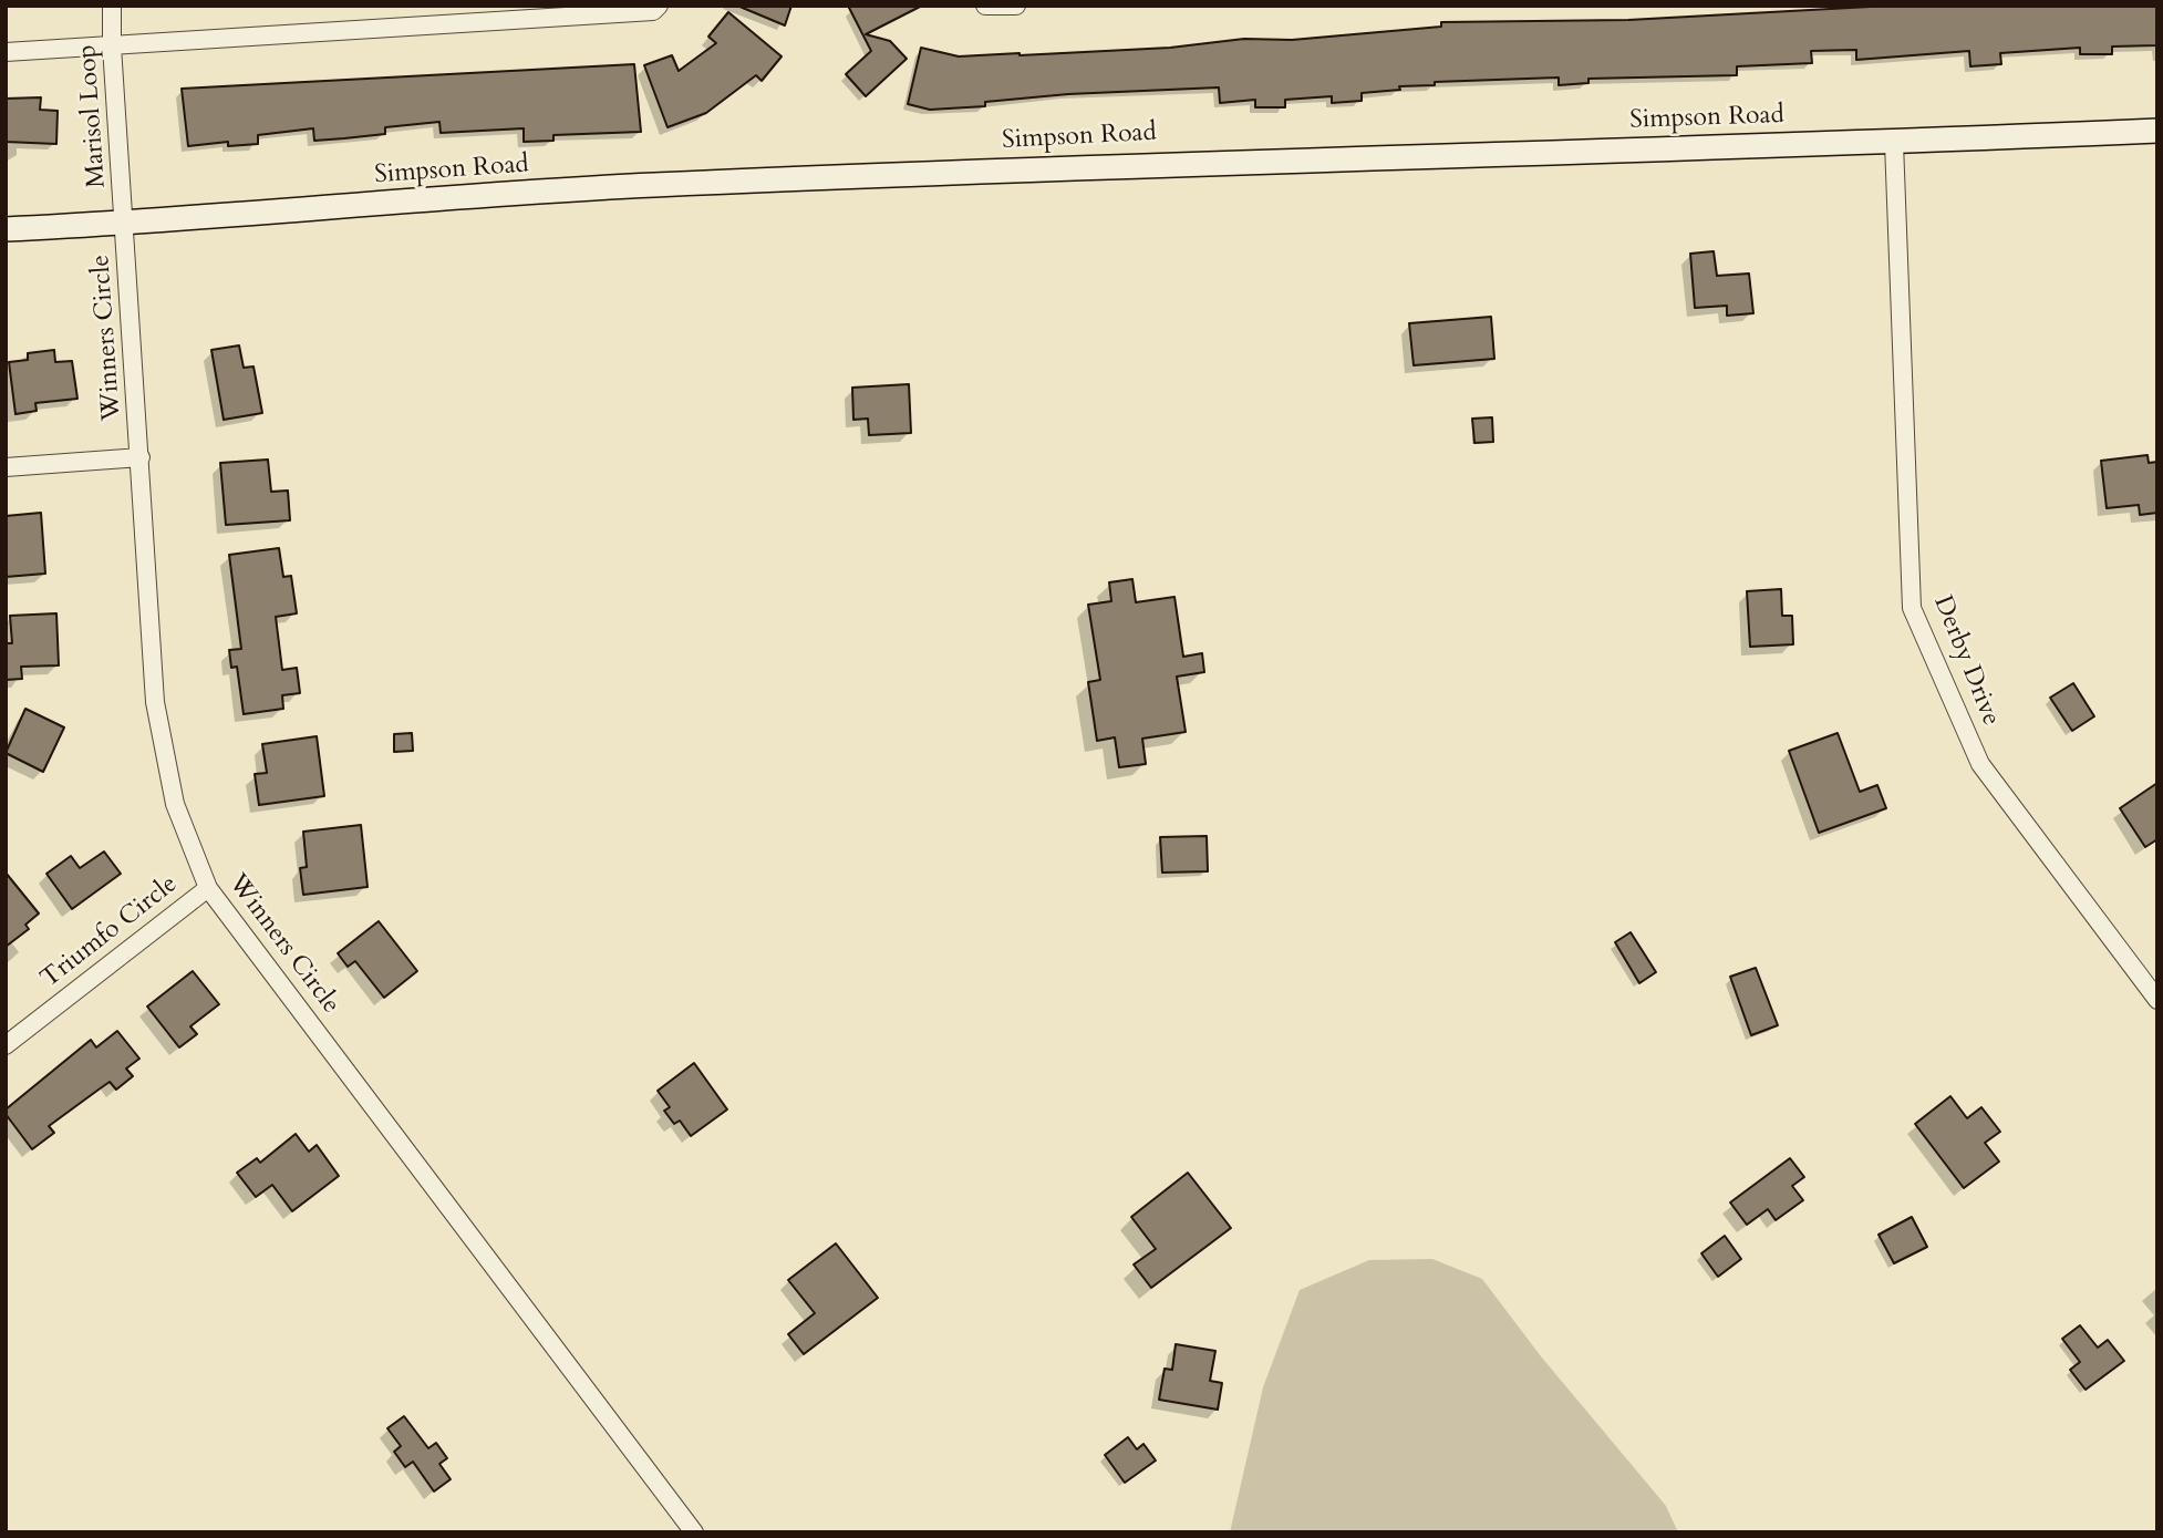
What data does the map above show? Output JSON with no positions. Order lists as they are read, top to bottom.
{
  "streets": {
    "main road": ["Simpson Road"],
    "street": [
      "Marisol Loop",
      "Winners Circle",
      "Derby Drive",
      "Triumfo Circle"
    ]
  },
  "crossings": [
    ["Marisol Loop", "Simpson Road"],
    ["Marisol Loop", "Winners Circle"],
    ["Simpson Road", "Winners Circle"],
    ["Simpson Road", "Derby Drive"],
    ["Winners Circle", "Triumfo Circle"]
  ]
}
